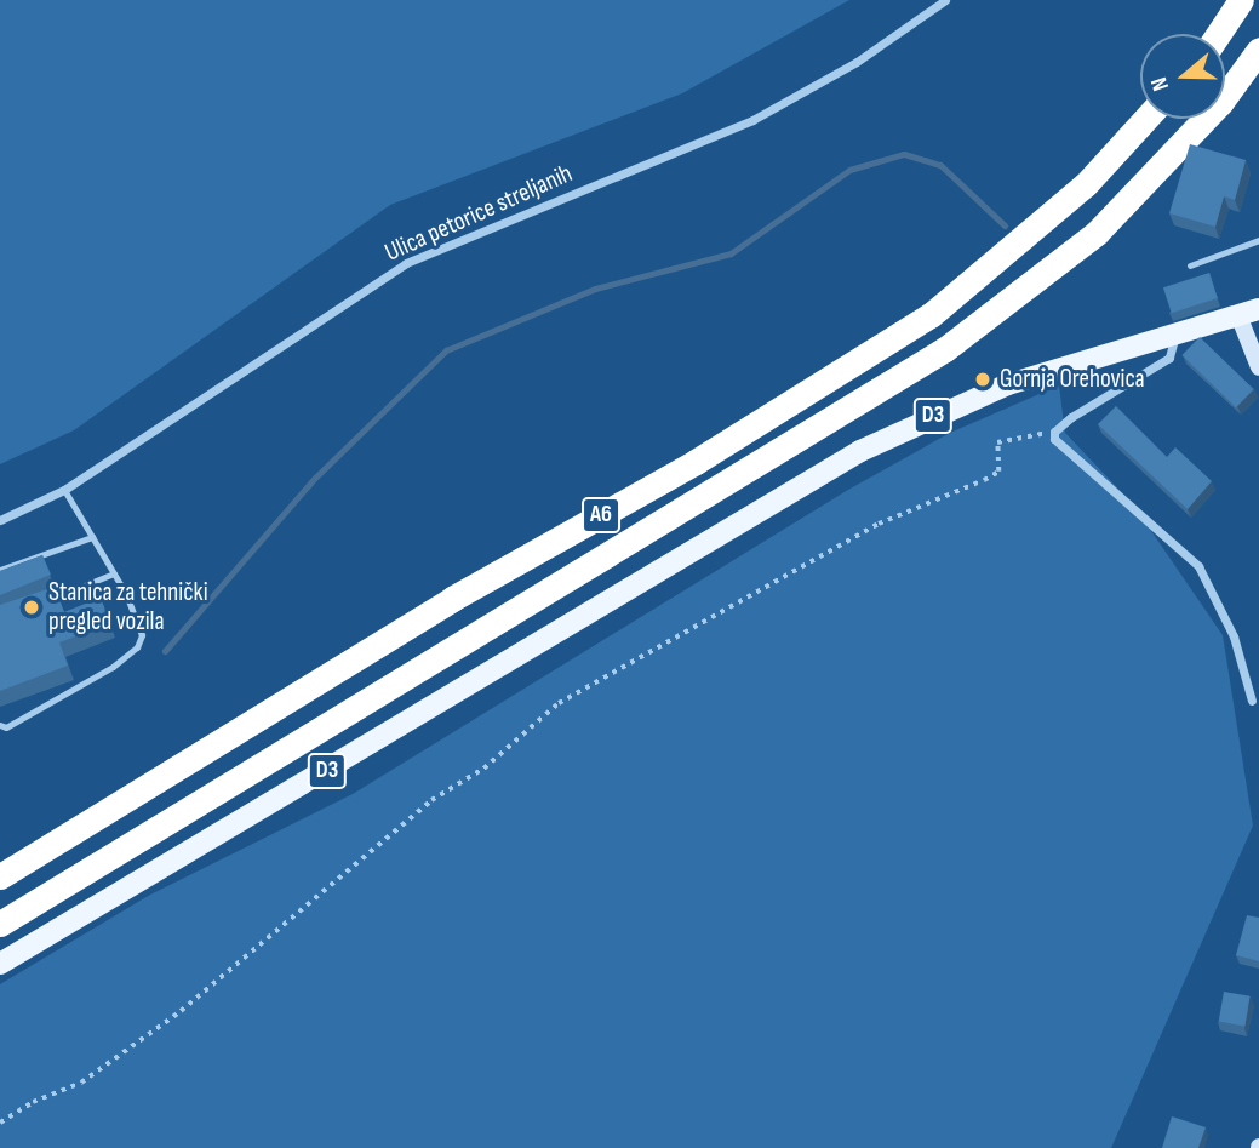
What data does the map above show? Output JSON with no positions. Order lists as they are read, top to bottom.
{
  "streets": {
    "highway": ["A6"],
    "main road": ["D3"],
    "street": ["Ulica petorice streljanih"]
  },
  "places": ["Gornja Orehovica", "Stanica za tehnički pregled vozila"],
  "north": "left"
}
